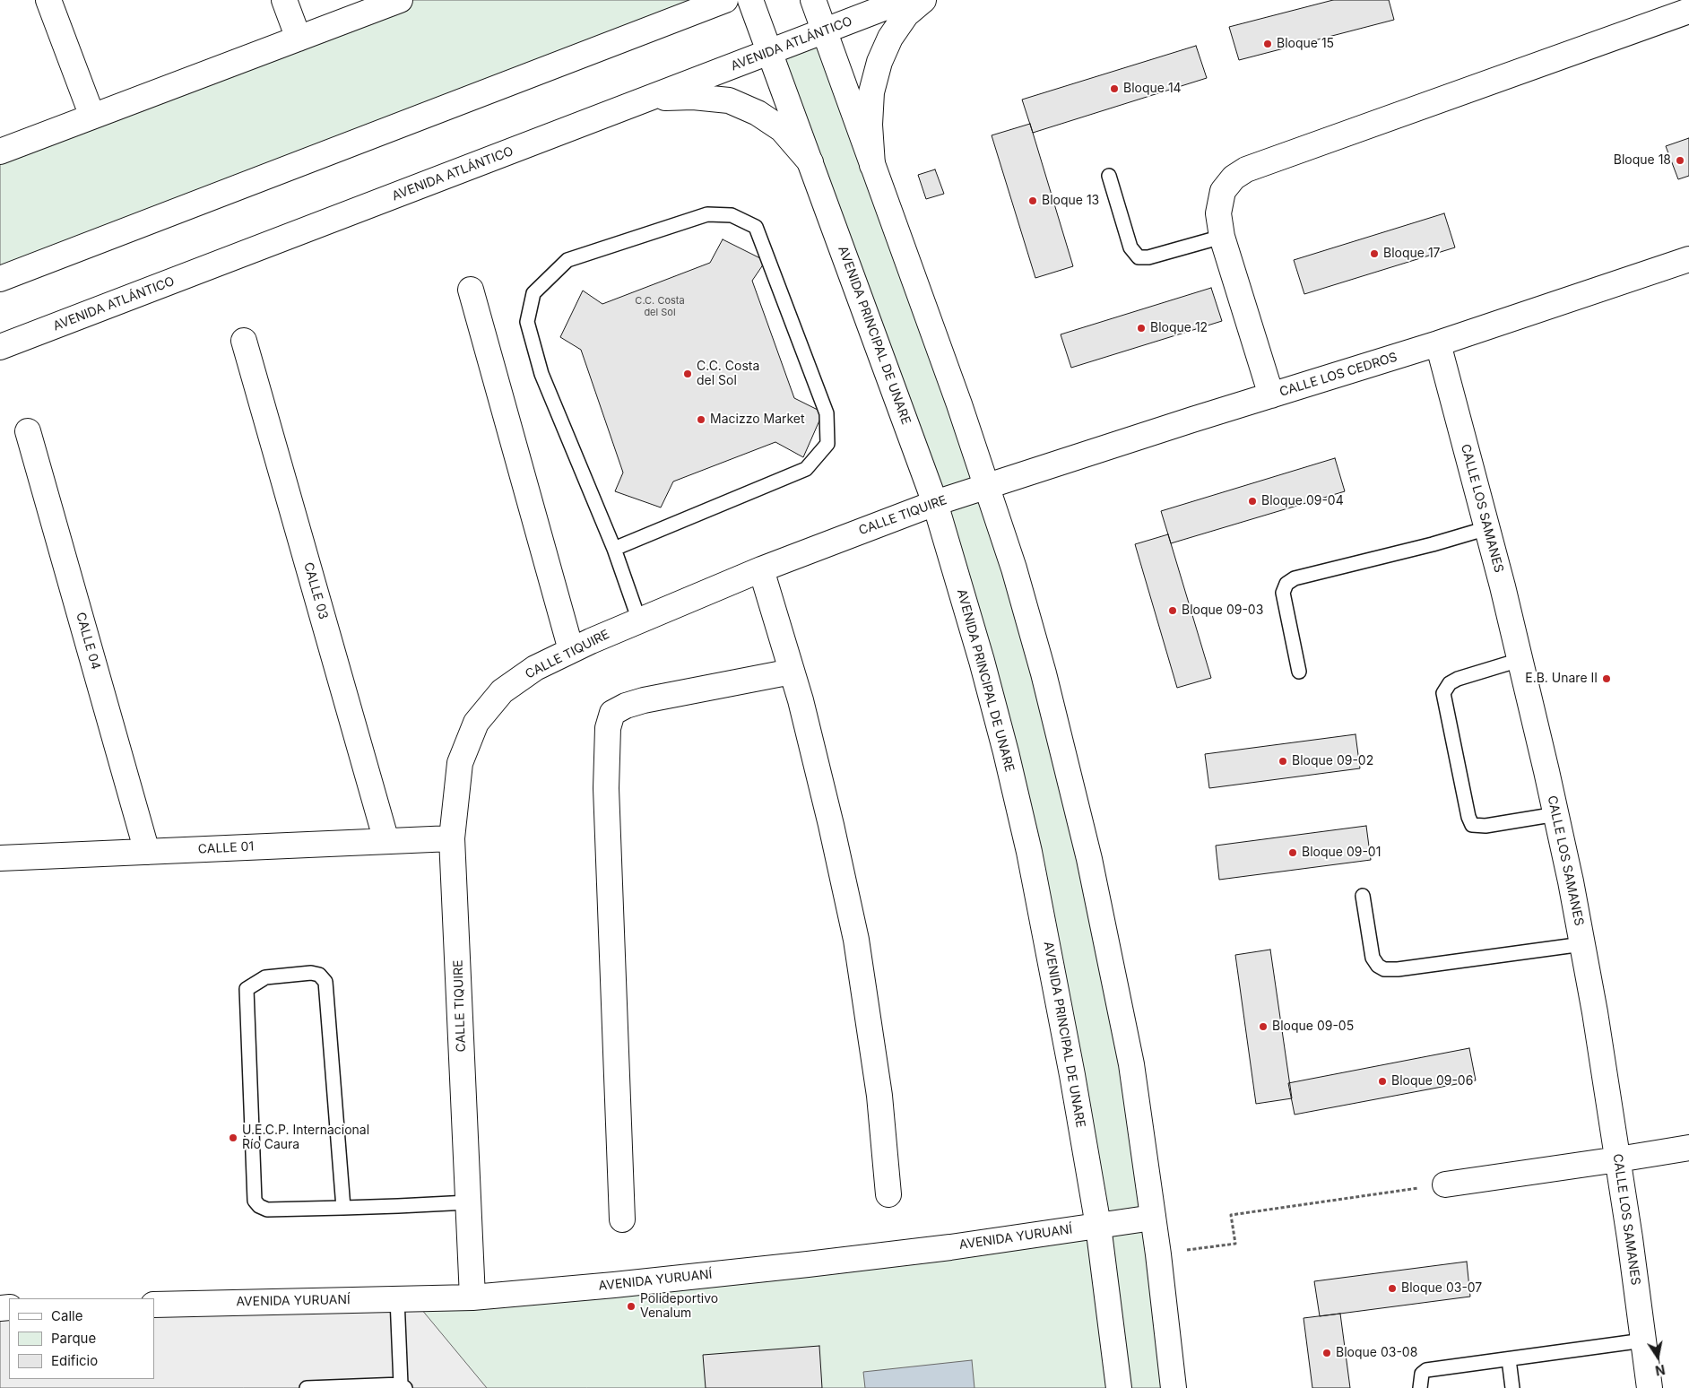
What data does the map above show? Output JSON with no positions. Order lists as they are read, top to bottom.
{
  "streets": {
    "street": [
      "AVENIDA ATLÁNTICO",
      "AVENIDA PRINCIPAL DE UNARE",
      "CALLE LOS CEDROS",
      "CALLE LOS SAMANES",
      "CALLE TIQUIRE",
      "CALLE 03",
      "CALLE 04",
      "CALLE 01",
      "AVENIDA YURUANÍ"
    ]
  },
  "crossings": [
    ["AVENIDA ATLÁNTICO", "AVENIDA PRINCIPAL DE UNARE"],
    ["AVENIDA PRINCIPAL DE UNARE", "CALLE TIQUIRE"],
    ["AVENIDA PRINCIPAL DE UNARE", "AVENIDA YURUANÍ"],
    ["CALLE LOS CEDROS", "CALLE LOS SAMANES"],
    ["CALLE LOS CEDROS", "CALLE TIQUIRE"],
    ["CALLE TIQUIRE", "CALLE 01"],
    ["CALLE TIQUIRE", "AVENIDA YURUANÍ"],
    ["CALLE 03", "CALLE 01"],
    ["CALLE 04", "CALLE 01"]
  ],
  "places": [
    "Bloque 15",
    "Bloque 14",
    "Bloque 18",
    "Bloque 13",
    "Bloque 17",
    "Bloque 12",
    "C.C. Costa del Sol",
    "Macizzo Market",
    "Bloque 09-04",
    "Bloque 09-03",
    "E.B. Unare II",
    "Bloque 09-02",
    "Bloque 09-01",
    "Bloque 09-05",
    "Bloque 09-06",
    "U.E.C.P. Internacional Río Caura",
    "Bloque 03-07",
    "Polideportivo Venalum",
    "Bloque 03-08"
  ],
  "house_numbers": ["C.C. Costa del Sol"],
  "legend": ["Calle", "Parque", "Edificio"],
  "north": "bottom"
}
